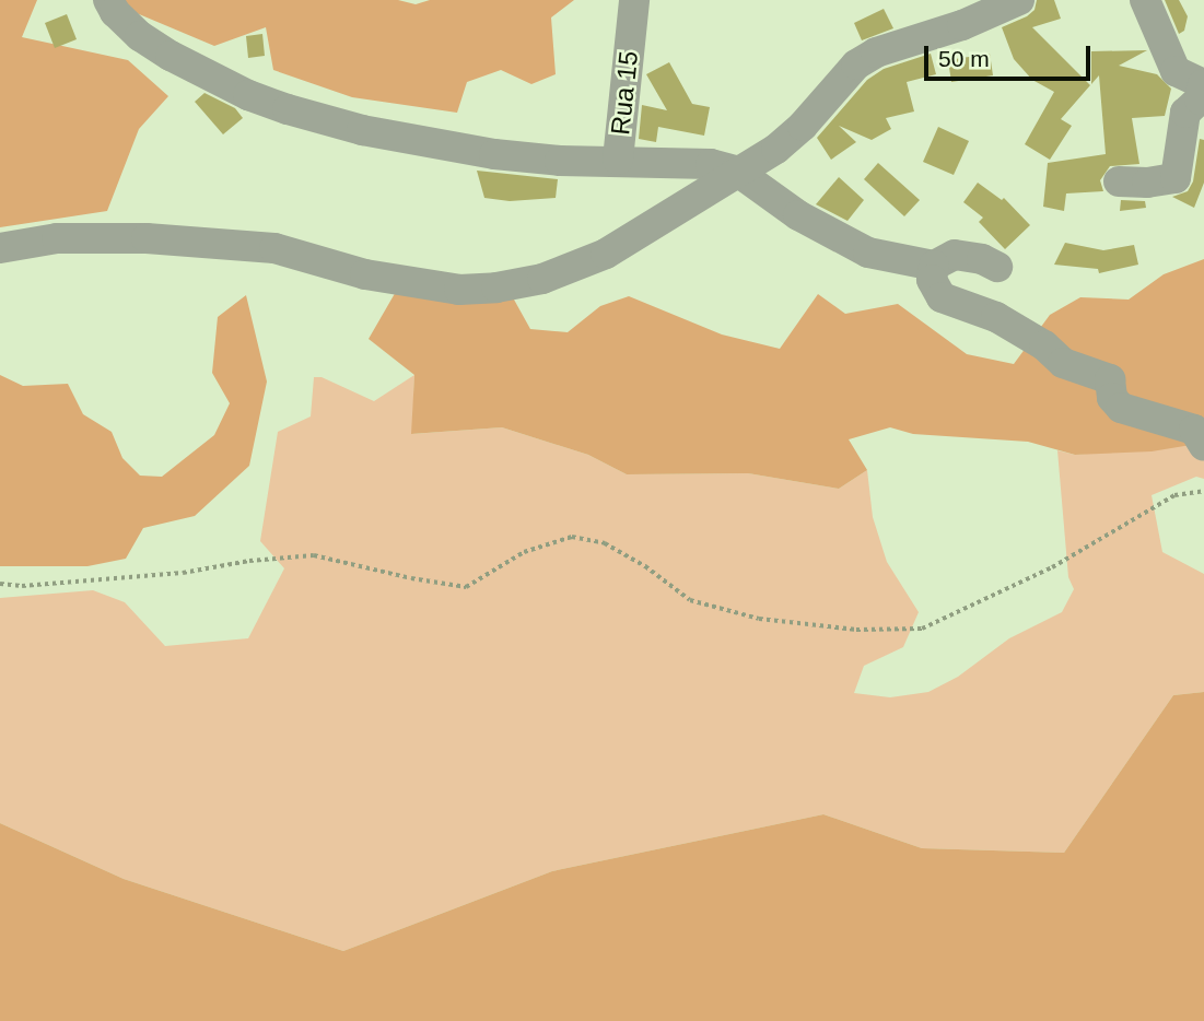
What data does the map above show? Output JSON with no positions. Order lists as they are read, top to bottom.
{
  "streets": {
    "street": ["Rua 15"]
  },
  "scale_bar": "50 m"
}
